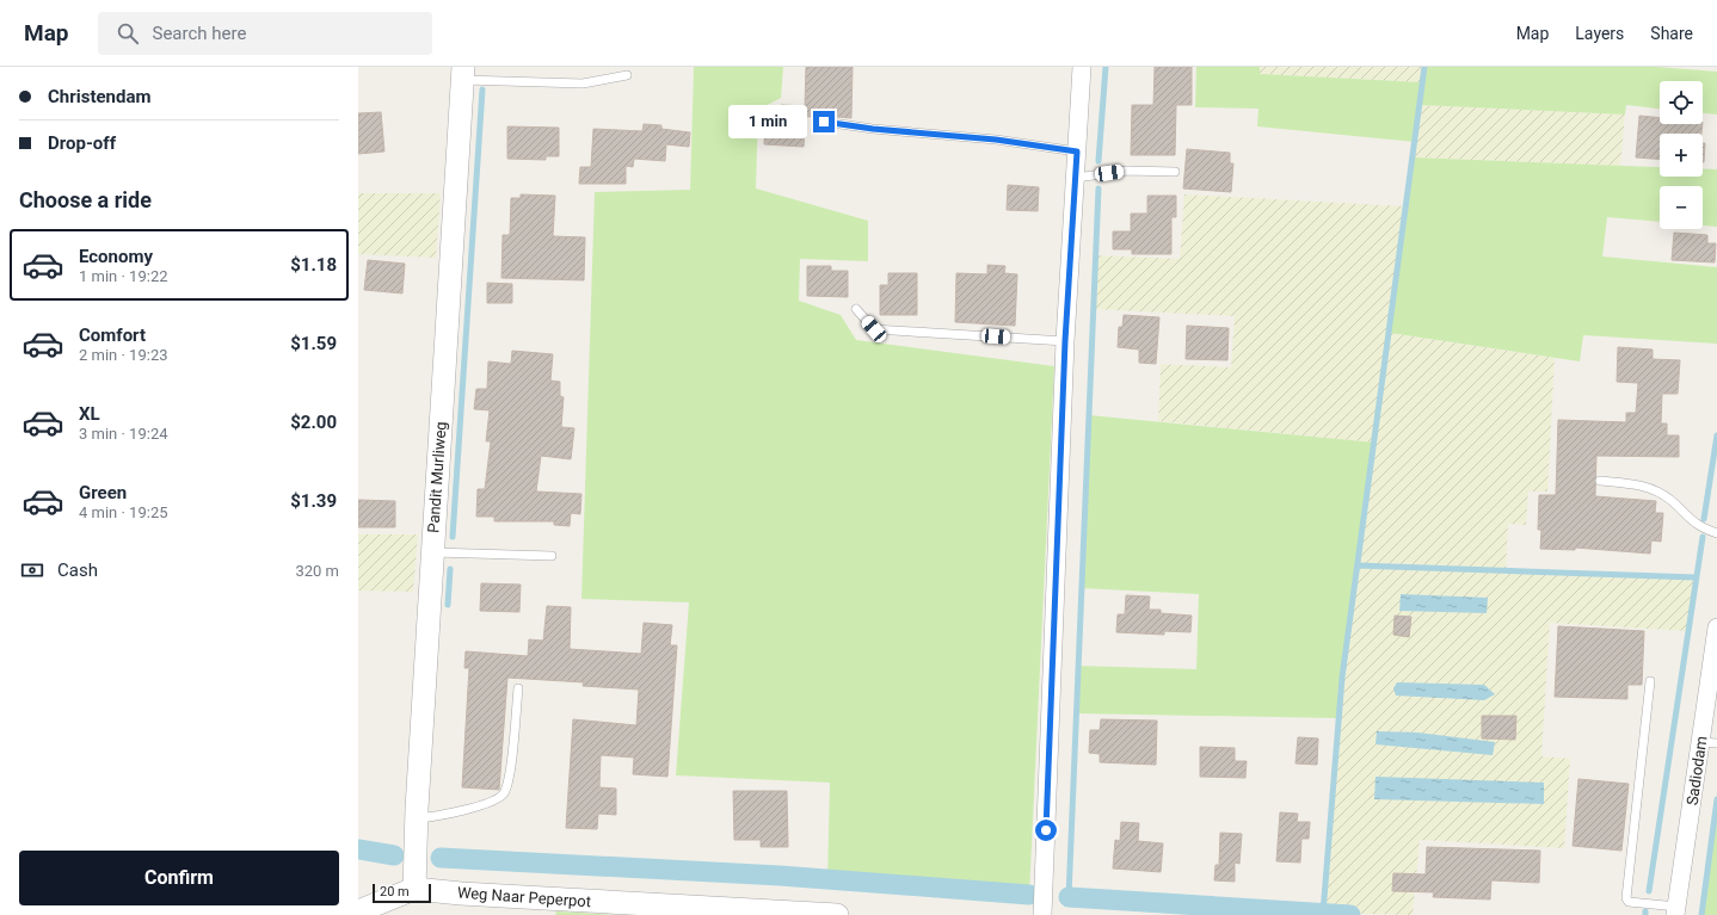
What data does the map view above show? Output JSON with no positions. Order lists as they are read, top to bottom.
{
  "streets": {
    "street": ["Pandit Murliweg", "Sadiodam", "Weg Naar Peperpot"]
  },
  "crossings": [
    ["Pandit Murliweg", "Weg Naar Peperpot"]
  ],
  "scale_bar": "20 m",
  "page": {
    "header": "Map",
    "search": "Search here",
    "nav": ["Map", "Layers", "Share"],
    "banner": ["Christendam", "Drop-off"],
    "map_buttons": ["+", "−"],
    "bubble": "1 min",
    "heading": "Choose a ride",
    "list": [
      {
        "name": "Economy",
        "note": "1 min · 19:22",
        "value": "$1.18"
      },
      {
        "name": "Comfort",
        "note": "2 min · 19:23",
        "value": "$1.59"
      },
      {
        "name": "XL",
        "note": "3 min · 19:24",
        "value": "$2.00"
      },
      {
        "name": "Green",
        "note": "4 min · 19:25",
        "value": "$1.39"
      }
    ],
    "pay": ["Cash", "320 m"],
    "buttons": "Confirm",
    "scale": "20 m"
  }
}
